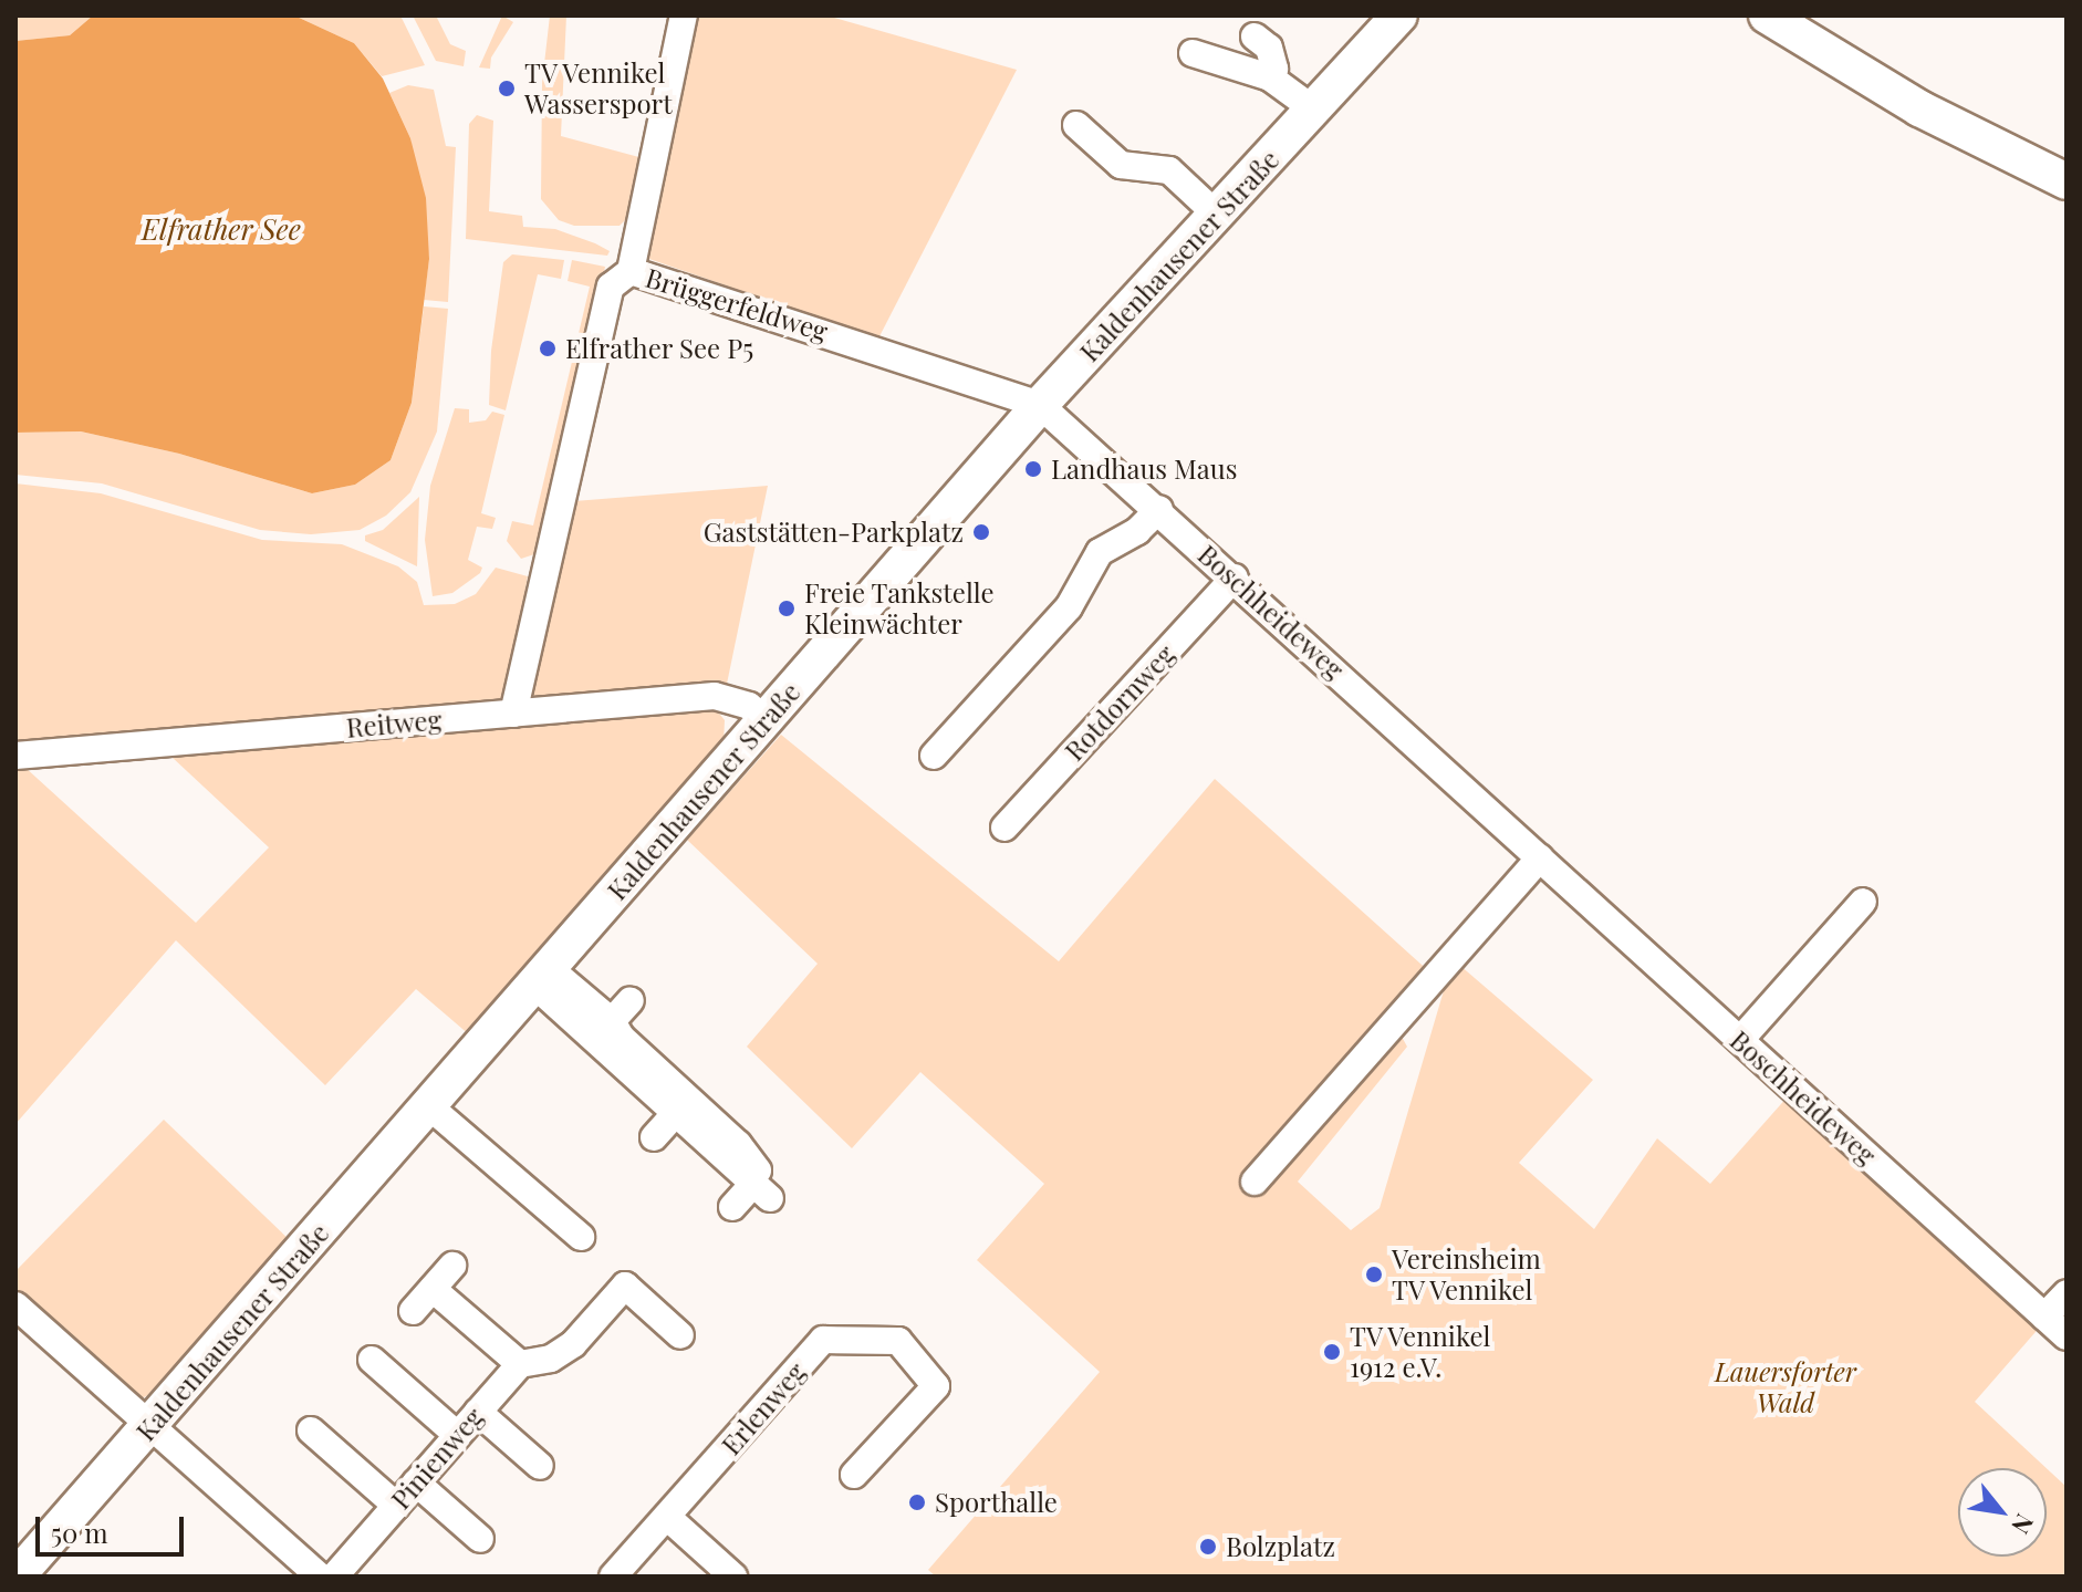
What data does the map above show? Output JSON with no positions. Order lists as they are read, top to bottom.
{
  "streets": {
    "main road": ["Kaldenhausener Straße"],
    "street": [
      "Brüggerfeldweg",
      "Boschheideweg",
      "Rotdornweg",
      "Reitweg",
      "Erlenweg",
      "Pinienweg"
    ]
  },
  "crossings": [
    ["Kaldenhausener Straße", "Brüggerfeldweg"],
    ["Kaldenhausener Straße", "Boschheideweg"],
    ["Kaldenhausener Straße", "Reitweg"],
    ["Brüggerfeldweg", "Boschheideweg"],
    ["Boschheideweg", "Rotdornweg"]
  ],
  "water": ["Elfrather See"],
  "parks": ["Lauersforter Wald"],
  "places": [
    "TV Vennikel Wassersport",
    "Elfrather See P5",
    "Landhaus Maus",
    "Gaststätten-Parkplatz",
    "Freie Tankstelle Kleinwächter",
    "Vereinsheim TV Vennikel",
    "TV Vennikel 1912 e.V.",
    "Sporthalle",
    "Bolzplatz"
  ],
  "scale_bar": "50 m",
  "north": "bottom right"
}
